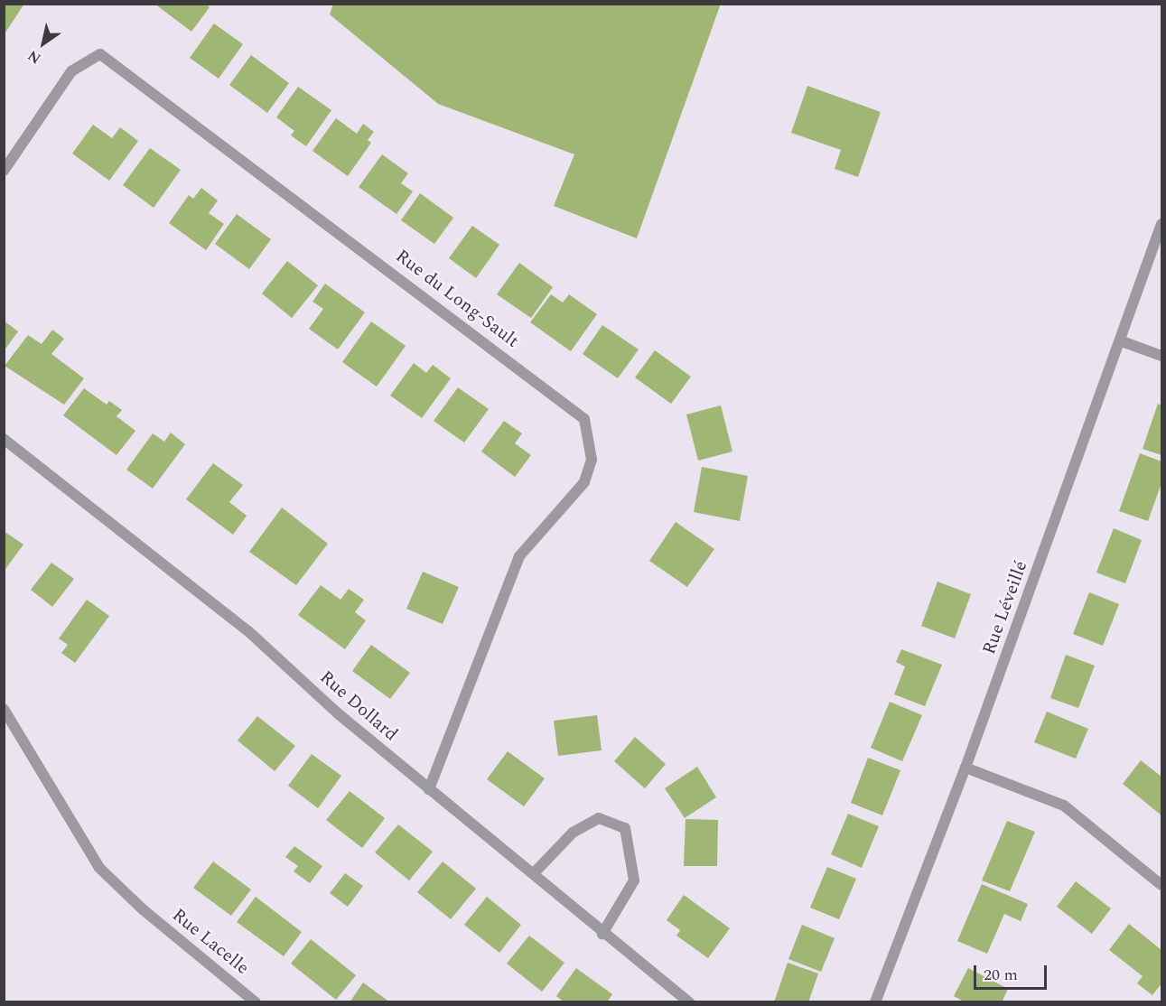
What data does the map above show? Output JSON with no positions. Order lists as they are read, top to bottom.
{
  "streets": {
    "street": [
      "Rue du Long-Sault",
      "Rue Léveillé",
      "Rue Dollard",
      "Rue Lacelle"
    ]
  },
  "crossings": [
    ["Rue du Long-Sault", "Rue Dollard"]
  ],
  "scale_bar": "20 m",
  "north": "bottom left"
}
